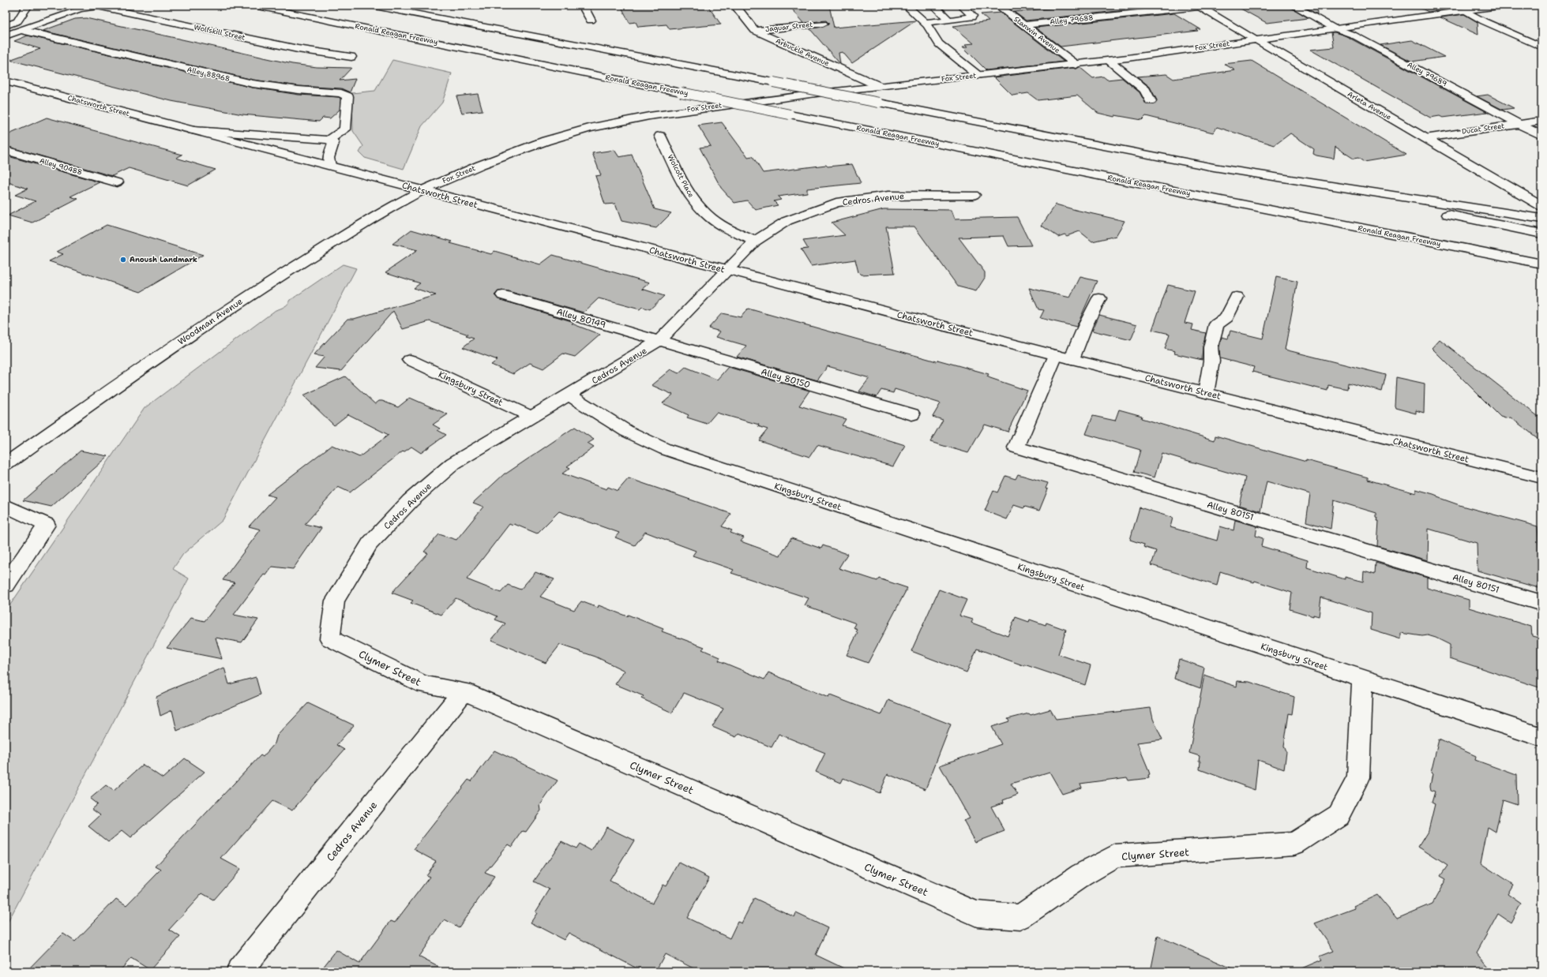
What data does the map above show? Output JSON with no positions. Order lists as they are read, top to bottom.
{
  "streets": {
    "main road": [
      "Alley 79688",
      "Jaguar Street",
      "Wolfskill Street",
      "Ronald Reagan Freeway",
      "Stanwin Avenue",
      "Fox Street",
      "Arbuckle Avenue",
      "Alley 88968",
      "Alley 79689",
      "Chatsworth Street",
      "Arleta Avenue",
      "Ducat Street",
      "Alley 90488",
      "Wolcott Place",
      "Cedros Avenue",
      "Alley 80149",
      "Woodman Avenue",
      "Alley 80150",
      "Kingsbury Street",
      "Alley 80151",
      "Clymer Street"
    ]
  },
  "crossings": [
    ["Alley 79688", "Stanwin Avenue"],
    ["Alley 79688", "Arleta Avenue"],
    ["Jaguar Street", "Arbuckle Avenue"],
    ["Wolfskill Street", "Alley 88968"],
    ["Stanwin Avenue", "Fox Street"],
    ["Fox Street", "Arbuckle Avenue"],
    ["Fox Street", "Alley 79689"],
    ["Fox Street", "Chatsworth Street"],
    ["Fox Street", "Arleta Avenue"],
    ["Fox Street", "Woodman Avenue"],
    ["Alley 88968", "Chatsworth Street"],
    ["Alley 79689", "Ducat Street"],
    ["Chatsworth Street", "Cedros Avenue"],
    ["Chatsworth Street", "Woodman Avenue"],
    ["Chatsworth Street", "Alley 80151"],
    ["Arleta Avenue", "Ducat Street"],
    ["Wolcott Place", "Cedros Avenue"],
    ["Cedros Avenue", "Alley 80149"],
    ["Cedros Avenue", "Alley 80150"],
    ["Cedros Avenue", "Kingsbury Street"],
    ["Cedros Avenue", "Clymer Street"],
    ["Alley 80149", "Alley 80150"],
    ["Kingsbury Street", "Clymer Street"]
  ],
  "places": ["Anoush Landmark"]
}
